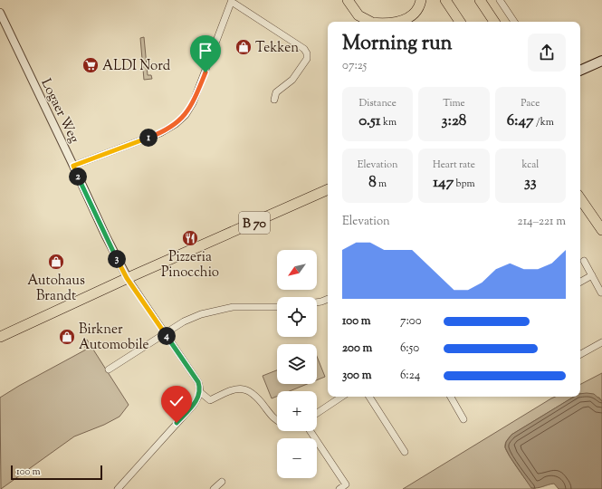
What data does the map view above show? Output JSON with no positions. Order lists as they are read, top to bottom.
{
  "streets": {
    "main road": ["B 70"],
    "street": ["Logaer Weg"]
  },
  "crossings": [
    ["Logaer Weg", "B 70"]
  ],
  "places": {
    "shop": ["Tekken", "Autohaus Brandt", "Birkner Automobile"],
    "supermarket": ["ALDI Nord"],
    "restaurant": ["Pizzeria Pinocchio"]
  },
  "scale_bar": "100 m",
  "north": "bottom left",
  "page": {
    "heading": ["Morning run", "07:25"],
    "stats": [
      ["Distance", "0.51 km"],
      ["Time", "3:28"],
      ["Pace", "6:47 /km"],
      ["Elevation", "8 m"],
      ["Heart rate", "147 bpm"],
      ["kcal", "33"]
    ],
    "pins": [
      "1",
      "2",
      "3",
      "4"
    ],
    "chart": ["Elevation", "214–221 m"],
    "map_buttons": ["+", "−"],
    "list": [
      {
        "name": "100 m",
        "note": "7:00"
      },
      {
        "name": "200 m",
        "note": "6:50"
      },
      {
        "name": "300 m",
        "note": "6:24"
      }
    ],
    "scale": "100 m"
  }
}
